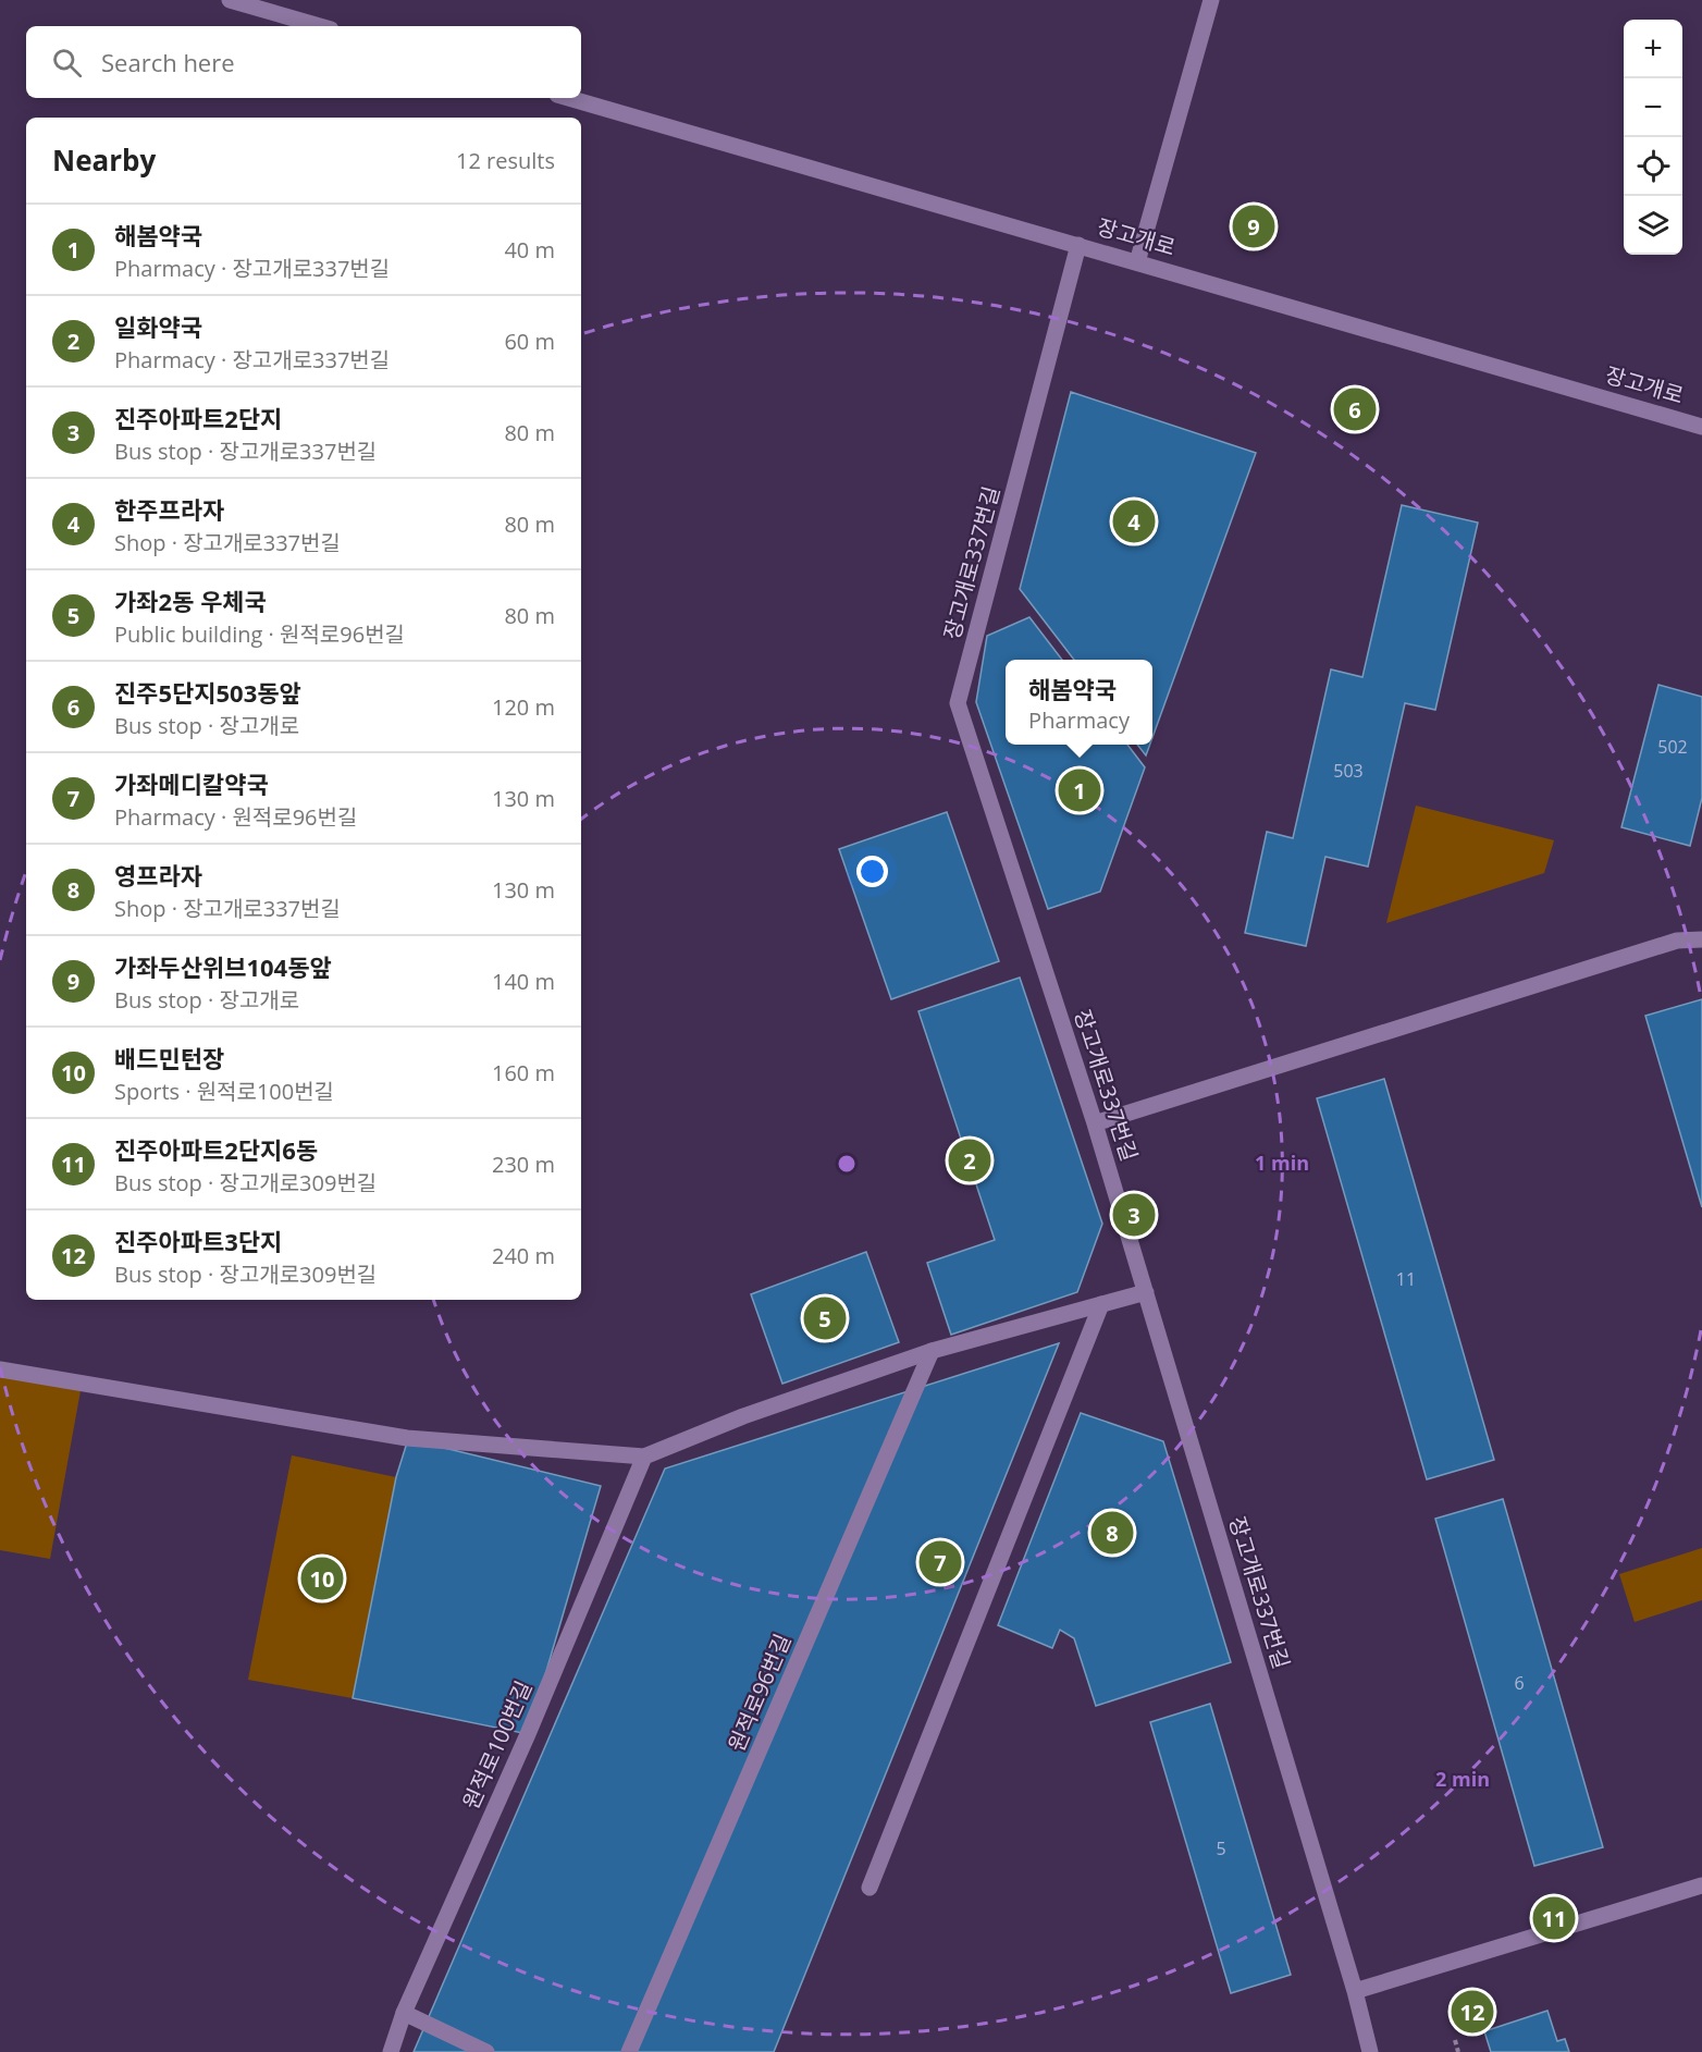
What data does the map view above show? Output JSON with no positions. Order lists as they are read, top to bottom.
{
  "streets": {
    "street": [
      "장고개로",
      "장고개로337번길",
      "원적로96번길",
      "원적로100번길"
    ]
  },
  "crossings": [
    ["장고개로", "장고개로337번길"]
  ],
  "house_numbers": [
    "502",
    "503",
    "11",
    "6",
    "5"
  ],
  "page": {
    "map_buttons": ["+", "−"],
    "search": "Search here",
    "heading": ["Nearby", "12 results"],
    "pins": [
      "9",
      "6",
      "4",
      "1",
      "2",
      "3",
      "5",
      "8",
      "7",
      "10",
      "11",
      "12"
    ],
    "list": [
      {
        "mark": "1",
        "name": "해봄약국",
        "note": "Pharmacy · 장고개로337번길",
        "value": "40 m"
      },
      {
        "mark": "2",
        "name": "일화약국",
        "note": "Pharmacy · 장고개로337번길",
        "value": "60 m"
      },
      {
        "mark": "3",
        "name": "진주아파트2단지",
        "note": "Bus stop · 장고개로337번길",
        "value": "80 m"
      },
      {
        "mark": "4",
        "name": "한주프라자",
        "note": "Shop · 장고개로337번길",
        "value": "80 m"
      },
      {
        "mark": "5",
        "name": "가좌2동 우체국",
        "note": "Public building · 원적로96번길",
        "value": "80 m"
      },
      {
        "mark": "6",
        "name": "진주5단지503동앞",
        "note": "Bus stop · 장고개로",
        "value": "120 m"
      },
      {
        "mark": "7",
        "name": "가좌메디칼약국",
        "note": "Pharmacy · 원적로96번길",
        "value": "130 m"
      },
      {
        "mark": "8",
        "name": "영프라자",
        "note": "Shop · 장고개로337번길",
        "value": "130 m"
      },
      {
        "mark": "9",
        "name": "가좌두산위브104동앞",
        "note": "Bus stop · 장고개로",
        "value": "140 m"
      },
      {
        "mark": "10",
        "name": "배드민턴장",
        "note": "Sports · 원적로100번길",
        "value": "160 m"
      },
      {
        "mark": "11",
        "name": "진주아파트2단지6동",
        "note": "Bus stop · 장고개로309번길",
        "value": "230 m"
      },
      {
        "mark": "12",
        "name": "진주아파트3단지",
        "note": "Bus stop · 장고개로309번길",
        "value": "240 m"
      }
    ],
    "popup": ["해봄약국", "Pharmacy"]
  },
  "rings": ["1 min", "2 min"]
}
